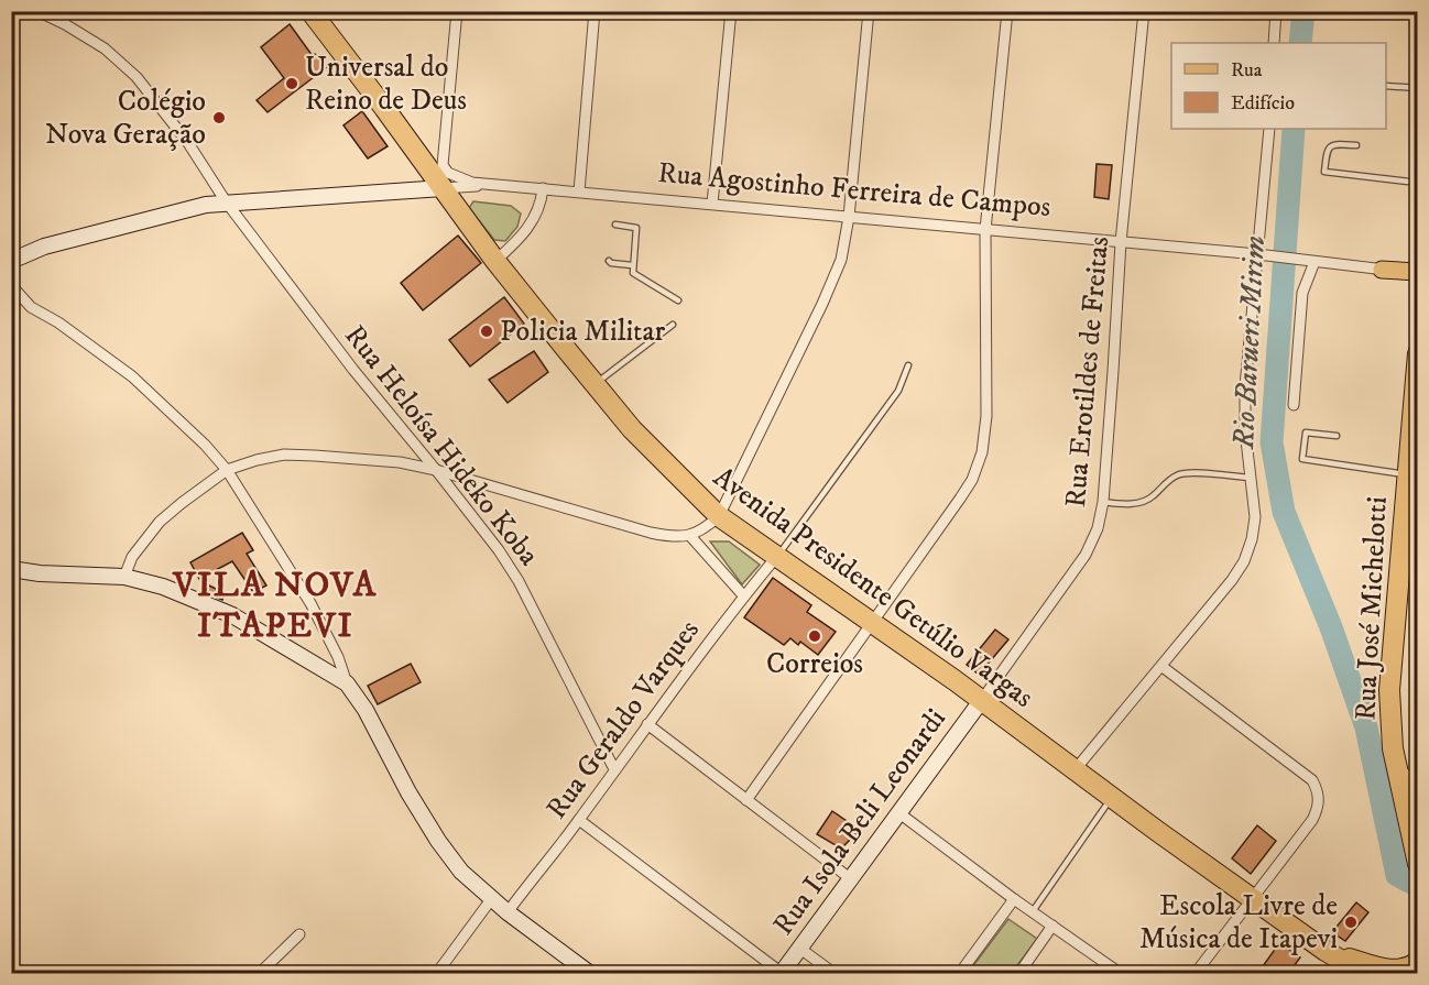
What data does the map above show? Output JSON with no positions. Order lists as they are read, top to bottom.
{
  "streets": {
    "highway": ["Avenida Presidente Getúlio Vargas", "Rua José Michelotti"],
    "street": [
      "Rua Agostinho Ferreira de Campos",
      "Rua Erotildes de Freitas",
      "Rua Heloísa Hideko Koba",
      "Rua Geraldo Varques",
      "Rua Isola Beli Leonardi"
    ]
  },
  "crossings": [
    ["Rua Agostinho Ferreira de Campos", "Rua Erotildes de Freitas"],
    ["Rua Agostinho Ferreira de Campos", "Rua Heloísa Hideko Koba"],
    ["Rua Agostinho Ferreira de Campos", "Avenida Presidente Getúlio Vargas"],
    ["Rua Erotildes de Freitas", "Avenida Presidente Getúlio Vargas"],
    ["Rua Erotildes de Freitas", "Rua Isola Beli Leonardi"],
    ["Rua Heloísa Hideko Koba", "Rua Geraldo Varques"],
    ["Avenida Presidente Getúlio Vargas", "Rua Geraldo Varques"],
    ["Avenida Presidente Getúlio Vargas", "Rua Isola Beli Leonardi"]
  ],
  "districts": ["VILA NOVA ITAPEVI"],
  "water": ["Rio Barueri Mirim"],
  "places": [
    "Universal do Reino de Deus",
    "Colégio Nova Geração",
    "Policia Militar",
    "Correios",
    "Escola Livre de Música de Itapevi"
  ],
  "legend": ["Rua", "Edifício"]
}
